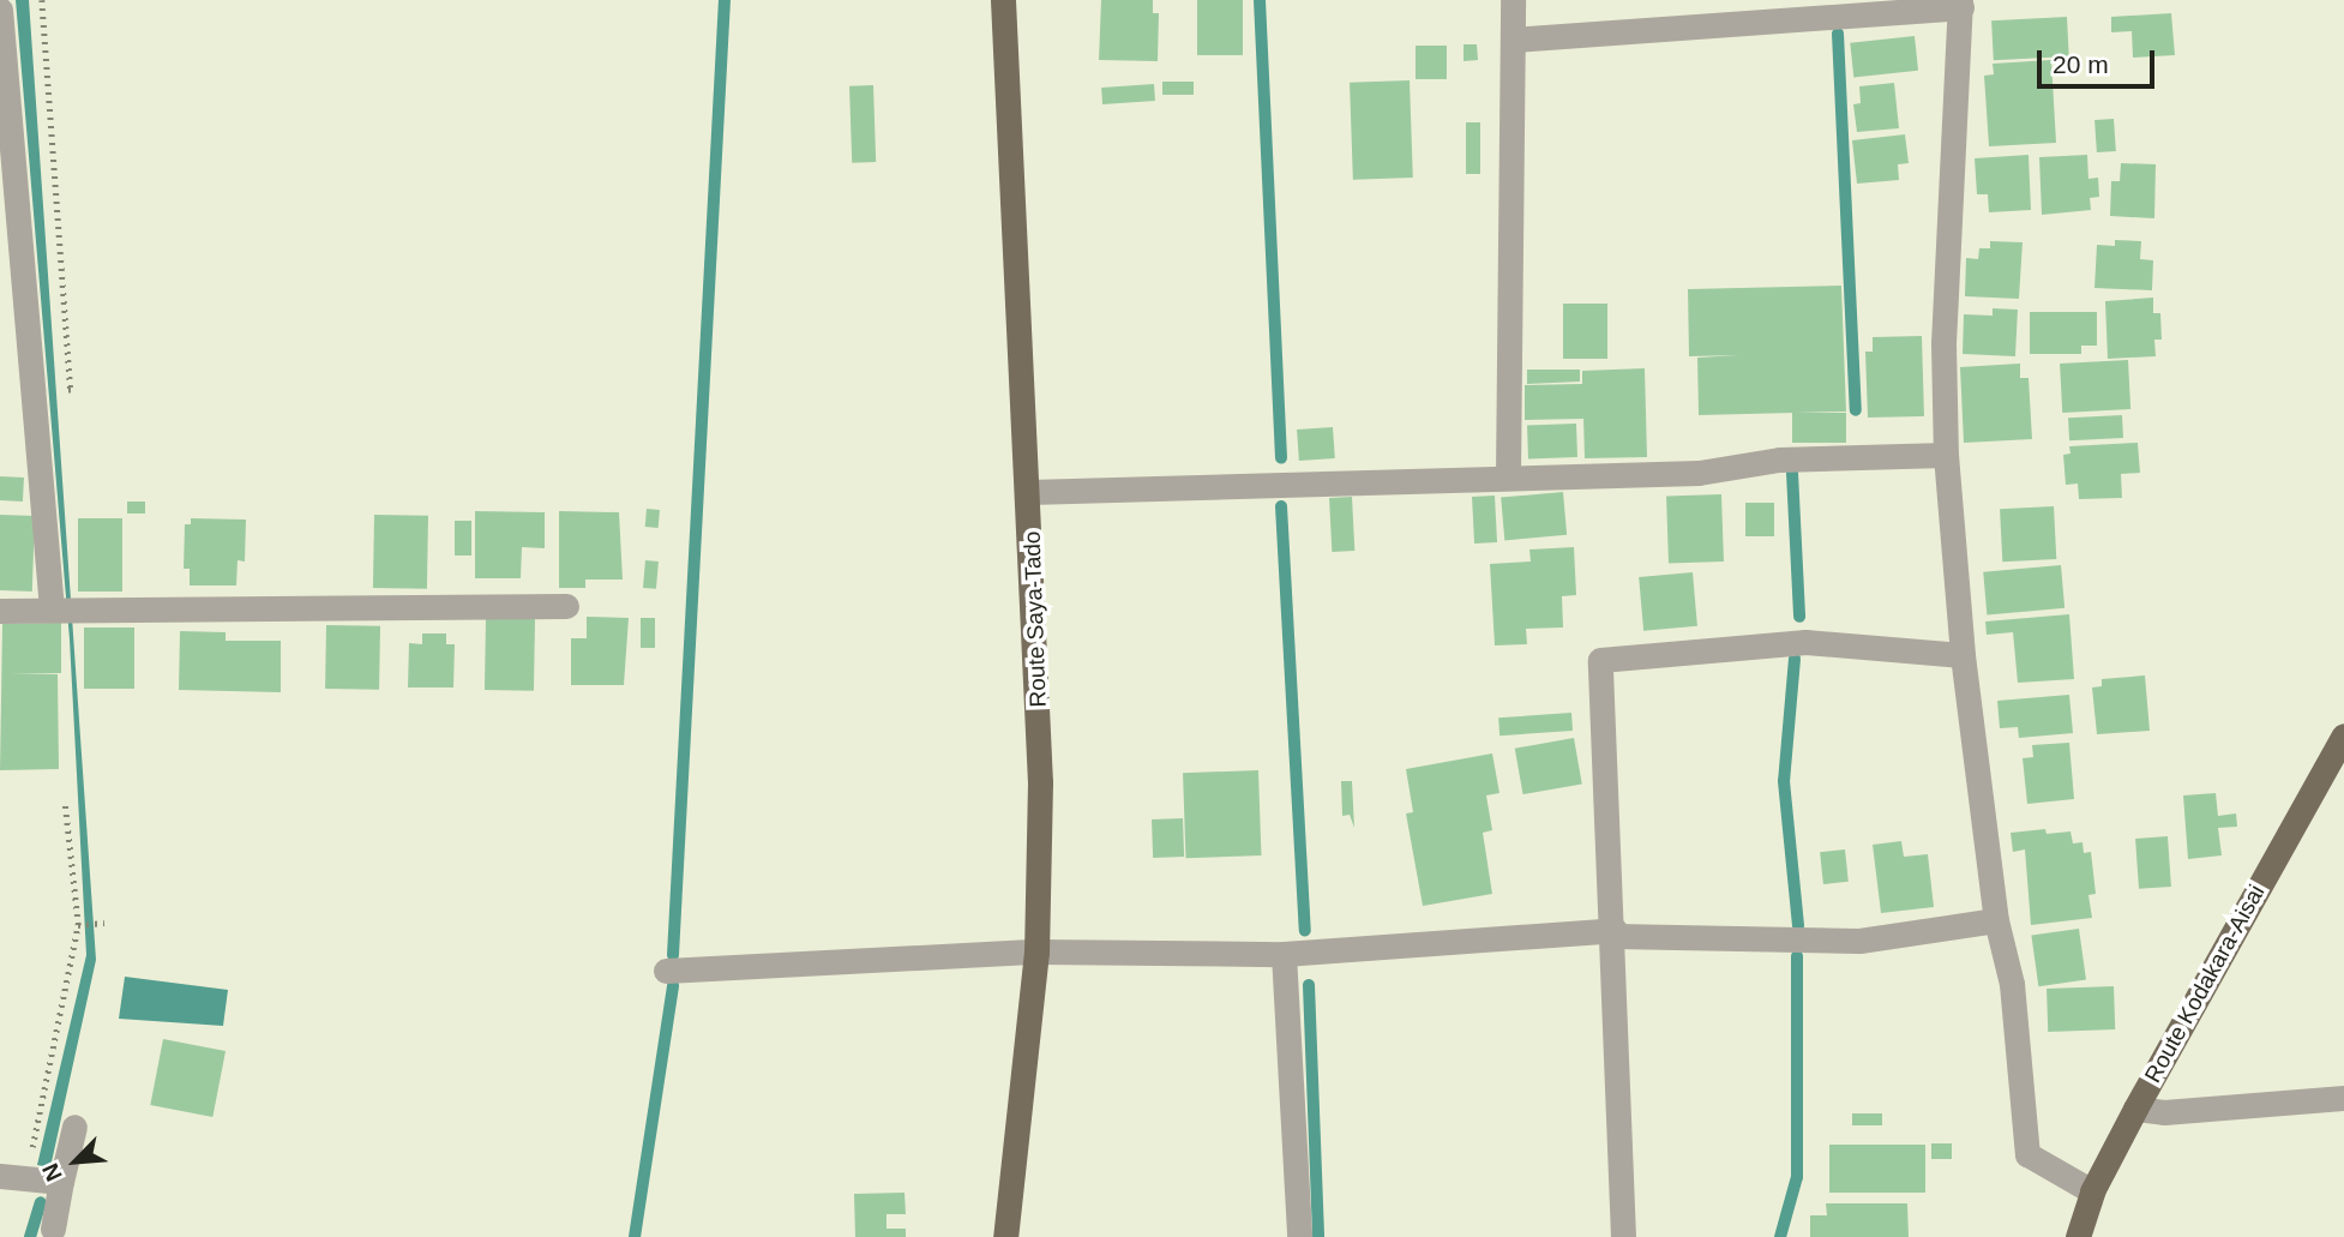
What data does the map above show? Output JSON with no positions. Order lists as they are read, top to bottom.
{
  "streets": {
    "main road": ["Route Saya-Tado", "Route Kodakara-Aisai"]
  },
  "scale_bar": "20 m",
  "north": "bottom left"
}
